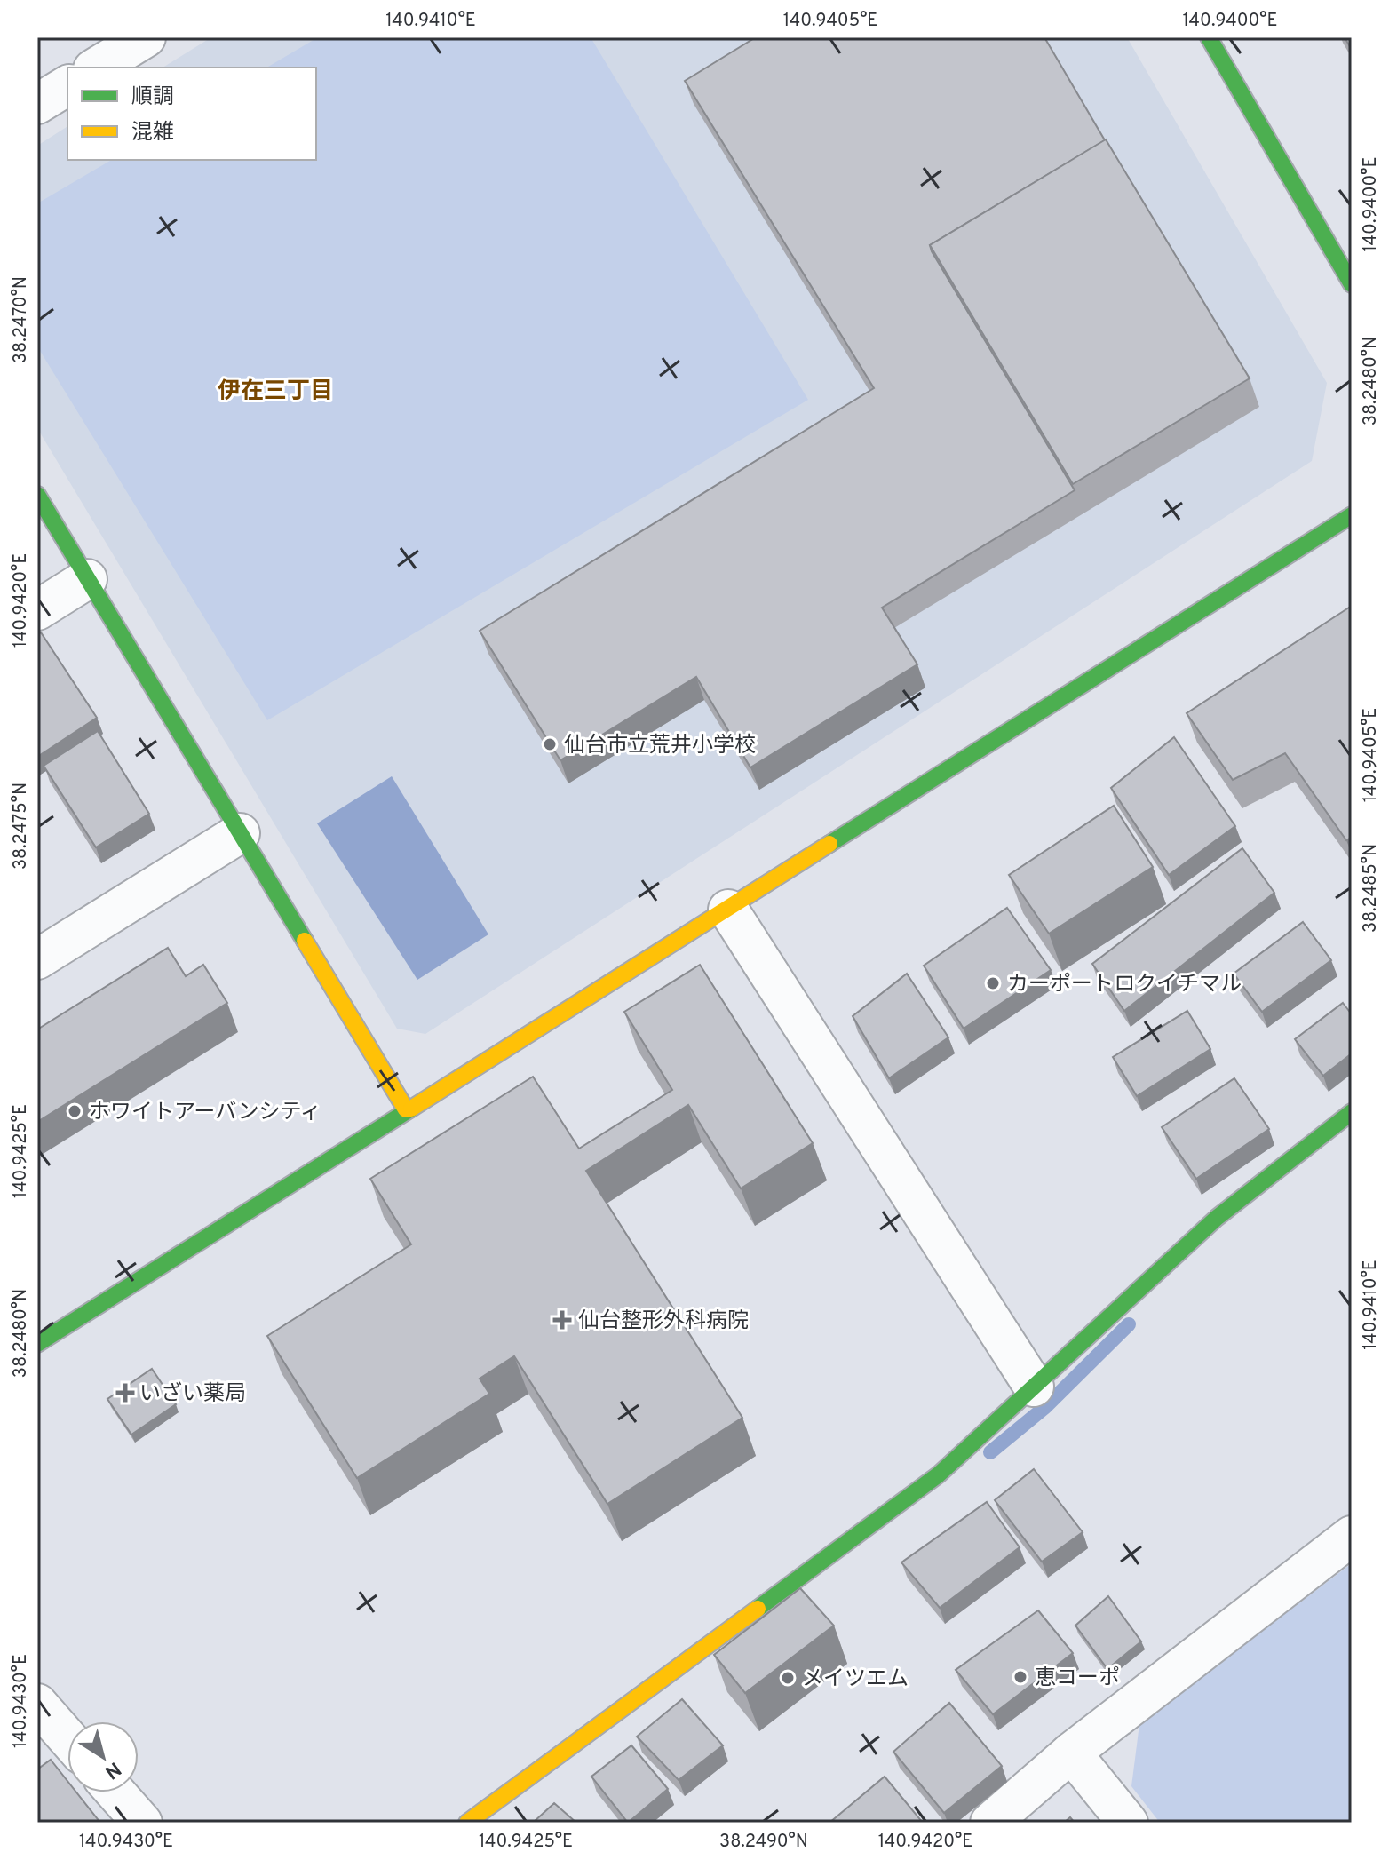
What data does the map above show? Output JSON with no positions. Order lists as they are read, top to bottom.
{
  "districts": ["伊在三丁目"],
  "places": {
    "other": [
      "仙台市立荒井小学校",
      "カーポートロクイチマル",
      "ホワイトアーバンシティ",
      "恵コーポ",
      "メイツエム"
    ],
    "health": ["仙台整形外科病院", "いざい薬局"]
  },
  "legend": ["順調", "混雑"],
  "north": "bottom right",
  "coordinates": [
    "140.9410°E",
    "140.9405°E",
    "140.9400°E",
    "38.2470°N",
    "38.2480°N",
    "140.9420°E",
    "38.2475°N",
    "38.2485°N",
    "140.9425°E",
    "140.9430°E",
    "38.2490°N"
  ]
}
